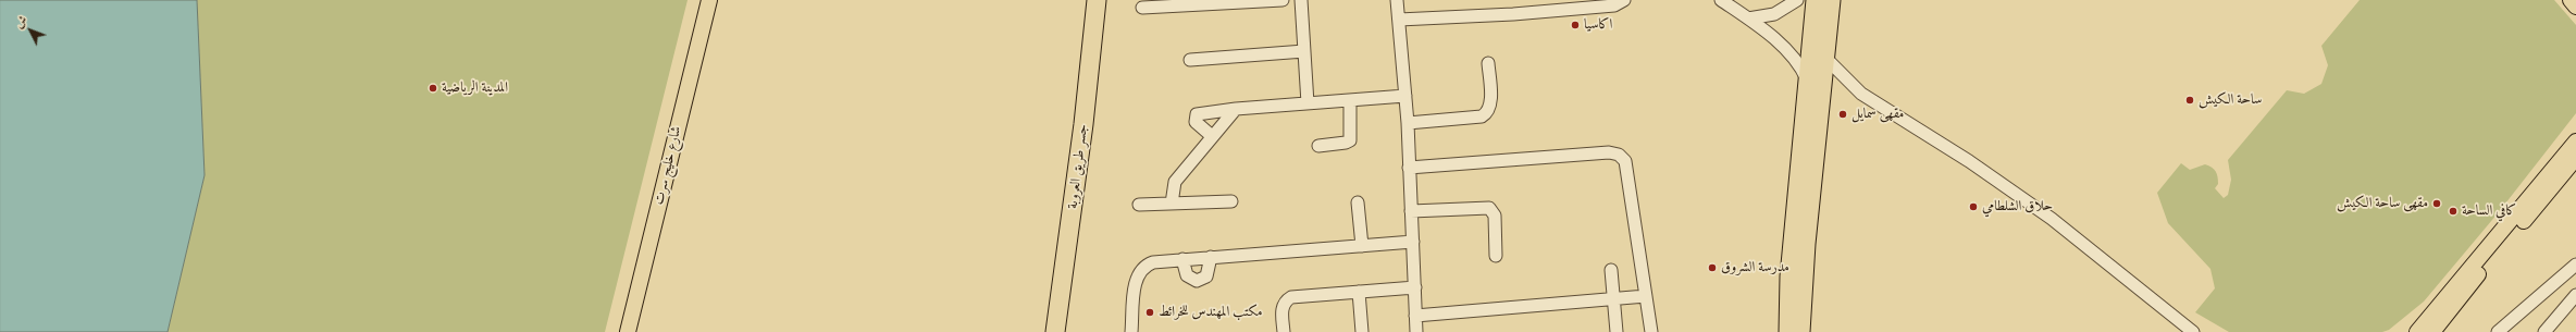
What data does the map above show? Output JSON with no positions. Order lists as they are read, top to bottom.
{
  "streets": {
    "highway": ["جسر طريق العروبة"],
    "main road": ["شارع خليج سرت"]
  },
  "places": [
    "اكاسيا",
    "المدينة الرياضية",
    "ساحة الكيش",
    "مقهى سمايل",
    "مقهى ساحة الكيش",
    "حلاق الشلطامي",
    "كافي الساحة",
    "مدرسة الشروق",
    "مكتب المهندس للخرائط"
  ],
  "north": "top left"
}
